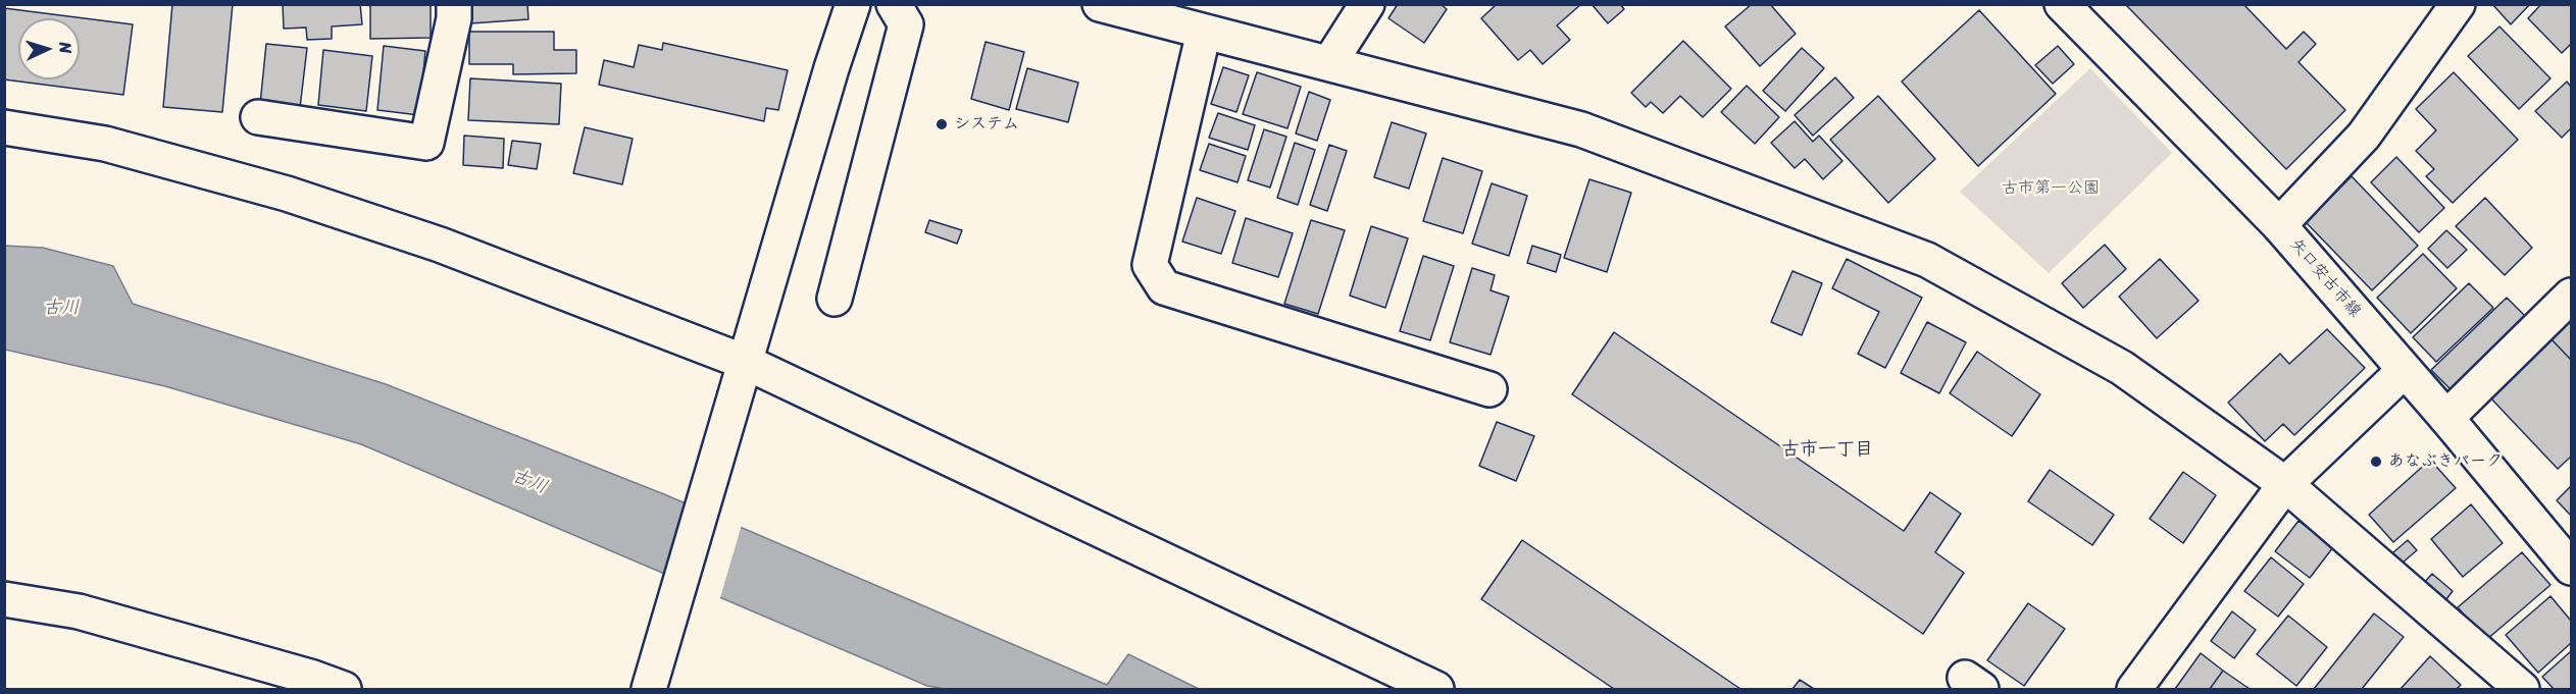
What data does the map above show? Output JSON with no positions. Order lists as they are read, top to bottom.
{
  "streets": {
    "street": ["矢口安古市線"]
  },
  "districts": ["古市一丁目"],
  "water": ["古川"],
  "parks": ["古市第一公園"],
  "places": ["システム", "あなぶきパーク"],
  "north": "right"
}
